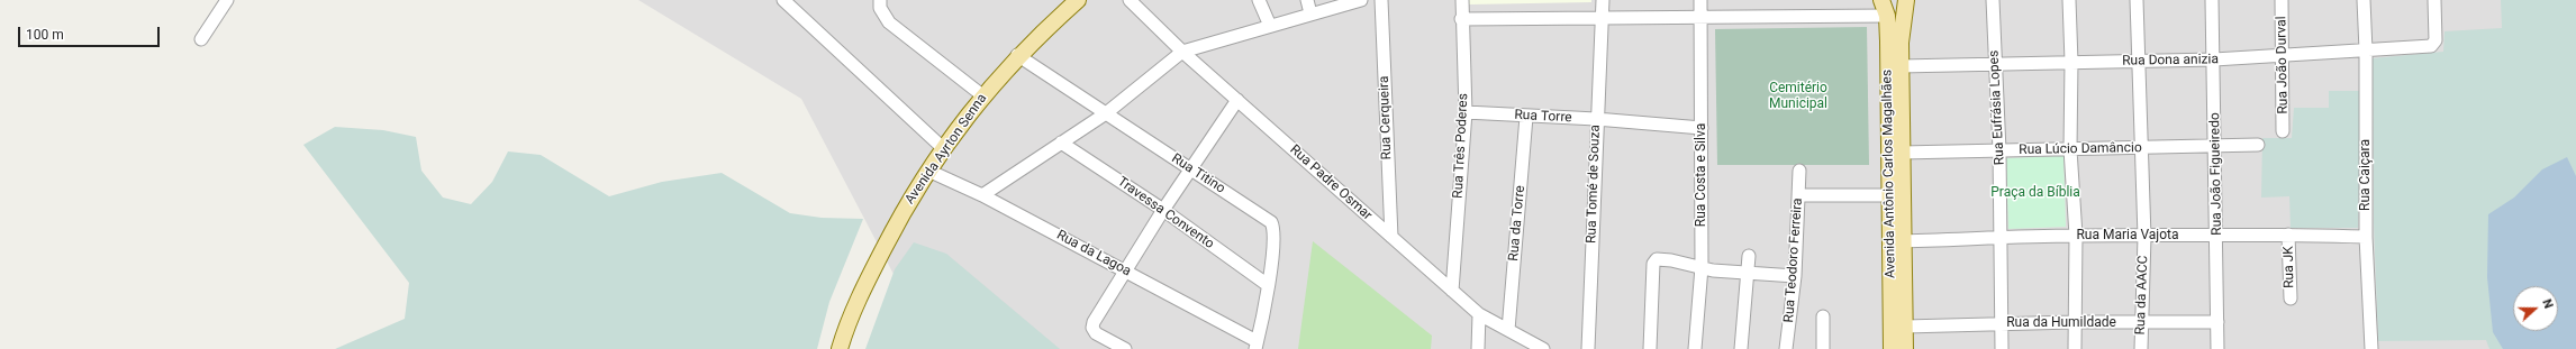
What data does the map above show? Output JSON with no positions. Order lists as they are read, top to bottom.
{
  "streets": {
    "main road": ["Avenida Ayrton Senna", "Avenida Antônio Carlos Magalhães"],
    "street": [
      "Rua Dona anizia",
      "Rua João Durval",
      "Rua Eufrásia Lopes",
      "Rua Torre",
      "Rua Cerqueira",
      "Rua Três Poderes",
      "Rua Lúcio Damâncio",
      "Rua Titino",
      "Rua João Figueiredo",
      "Rua Costa e Silva",
      "Rua Caiçara",
      "Rua Padre Osmar",
      "Rua Tomé de Souza",
      "Travessa Convento",
      "Rua da Torre",
      "Rua Maria Vajota",
      "Rua da Lagoa",
      "Rua Teodoro Ferreira",
      "Rua JK",
      "Rua da AACC",
      "Rua da Humildade"
    ]
  },
  "crossings": [
    ["Rua Dona anizia", "Rua João Durval"],
    ["Rua Dona anizia", "Rua Eufrásia Lopes"],
    ["Rua Dona anizia", "Avenida Antônio Carlos Magalhães"],
    ["Rua Dona anizia", "Rua João Figueiredo"],
    ["Rua Dona anizia", "Rua Caiçara"],
    ["Rua Dona anizia", "Rua da AACC"],
    ["Rua Eufrásia Lopes", "Rua Lúcio Damâncio"],
    ["Rua Eufrásia Lopes", "Rua Maria Vajota"],
    ["Rua Eufrásia Lopes", "Rua da Humildade"],
    ["Rua Torre", "Rua Três Poderes"],
    ["Rua Torre", "Rua Costa e Silva"],
    ["Rua Torre", "Rua Tomé de Souza"],
    ["Rua Torre", "Rua da Torre"],
    ["Rua Cerqueira", "Rua Padre Osmar"],
    ["Rua Três Poderes", "Rua Padre Osmar"],
    ["Avenida Ayrton Senna", "Rua Titino"],
    ["Avenida Ayrton Senna", "Rua da Lagoa"],
    ["Rua Lúcio Damâncio", "Avenida Antônio Carlos Magalhães"],
    ["Rua Lúcio Damâncio", "Rua João Figueiredo"],
    ["Rua Lúcio Damâncio", "Rua da AACC"],
    ["Rua Titino", "Travessa Convento"],
    ["Rua Titino", "Rua da Lagoa"],
    ["Avenida Antônio Carlos Magalhães", "Rua Maria Vajota"],
    ["Avenida Antônio Carlos Magalhães", "Rua da Humildade"],
    ["Rua João Figueiredo", "Rua Maria Vajota"],
    ["Rua João Figueiredo", "Rua da Humildade"],
    ["Rua Caiçara", "Rua Maria Vajota"],
    ["Rua Padre Osmar", "Rua da Torre"],
    ["Rua Maria Vajota", "Rua JK"],
    ["Rua Maria Vajota", "Rua da AACC"],
    ["Rua da AACC", "Rua da Humildade"]
  ],
  "parks": ["Cemitério Municipal", "Praça da Bíblia"],
  "scale_bar": "100 m",
  "north": "right"
}
